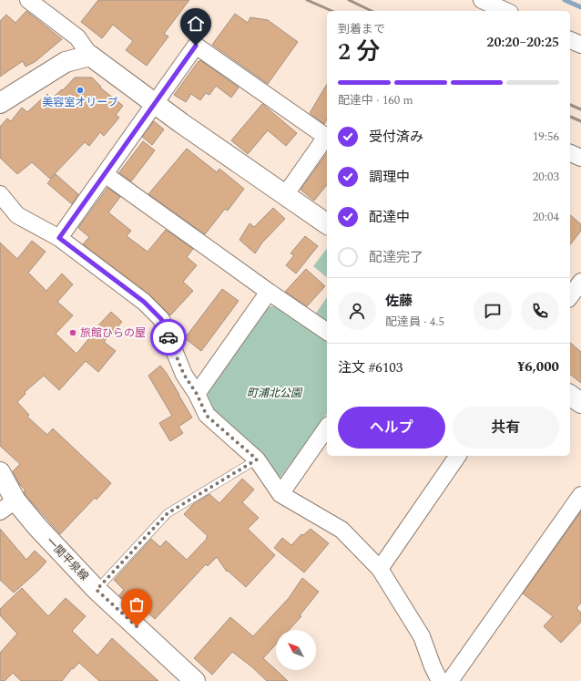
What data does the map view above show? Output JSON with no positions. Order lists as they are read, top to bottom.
{
  "streets": {
    "street": ["一関平泉線"]
  },
  "parks": ["町浦北公園"],
  "places": ["美容室オリーブ", "旅館ひらの屋"],
  "north": "top left",
  "page": {
    "heading": ["2 分", "到着まで", "20:20–20:25"],
    "panel": [
      "佐藤",
      "配達員 · 4.5",
      "注文 #6103",
      "¥6,000"
    ],
    "bar": "配達中 · 160 m",
    "list": [
      ["受付済み", "19:56"],
      ["調理中", "20:03"],
      ["配達中", "20:04"],
      "配達完了"
    ],
    "buttons": ["ヘルプ", "共有"]
  }
}
